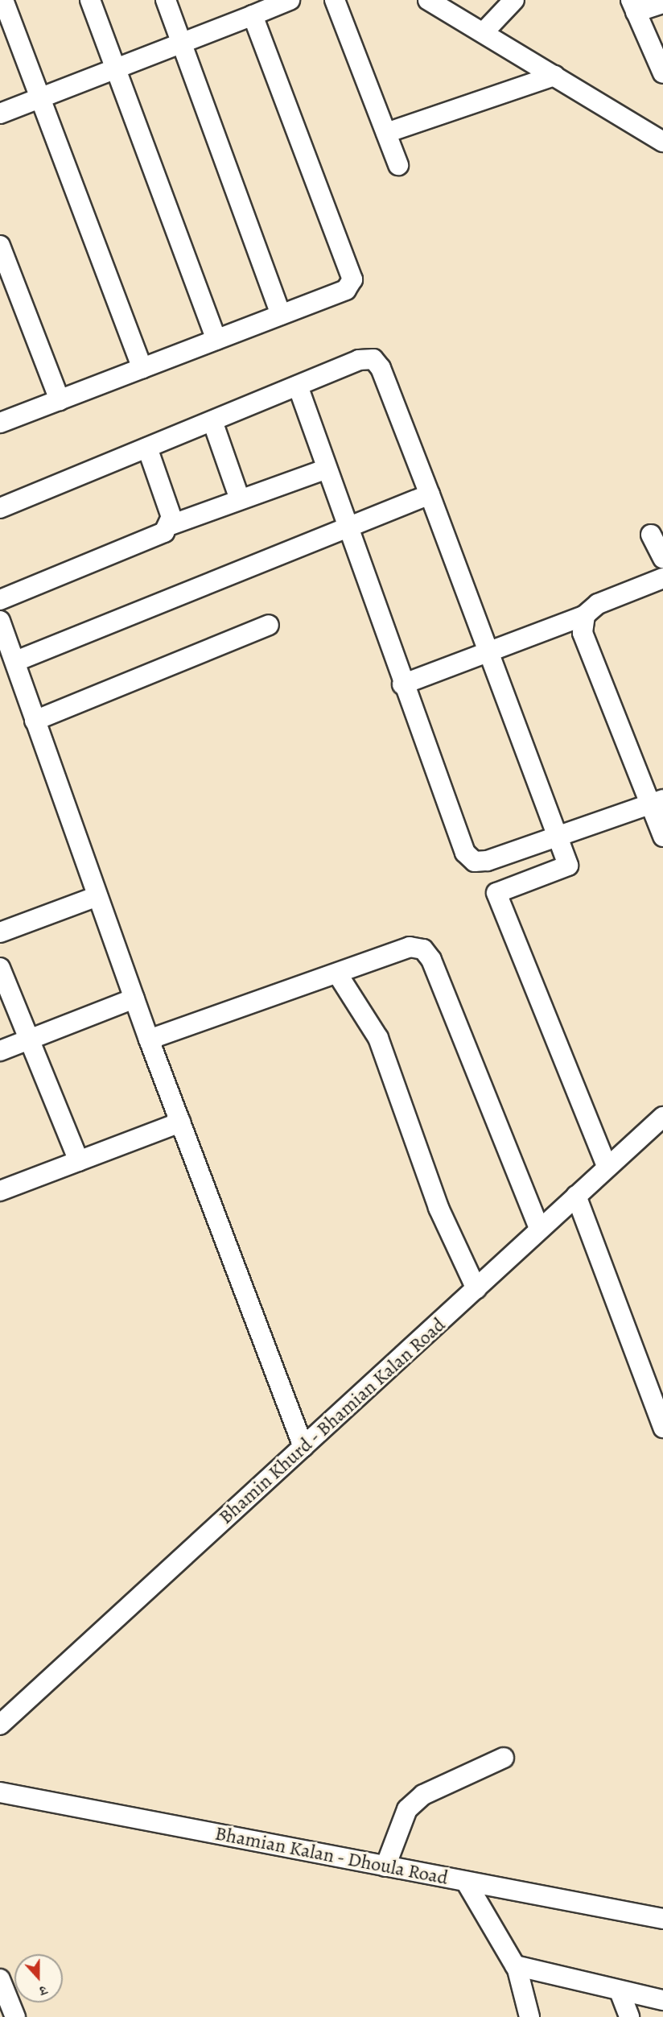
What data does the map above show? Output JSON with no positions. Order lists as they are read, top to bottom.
{
  "streets": {
    "street": ["Bhamin Khurd - Bhamian Kalan Road", "Bhamian Kalan - Dhoula Road"]
  },
  "north": "bottom"
}
